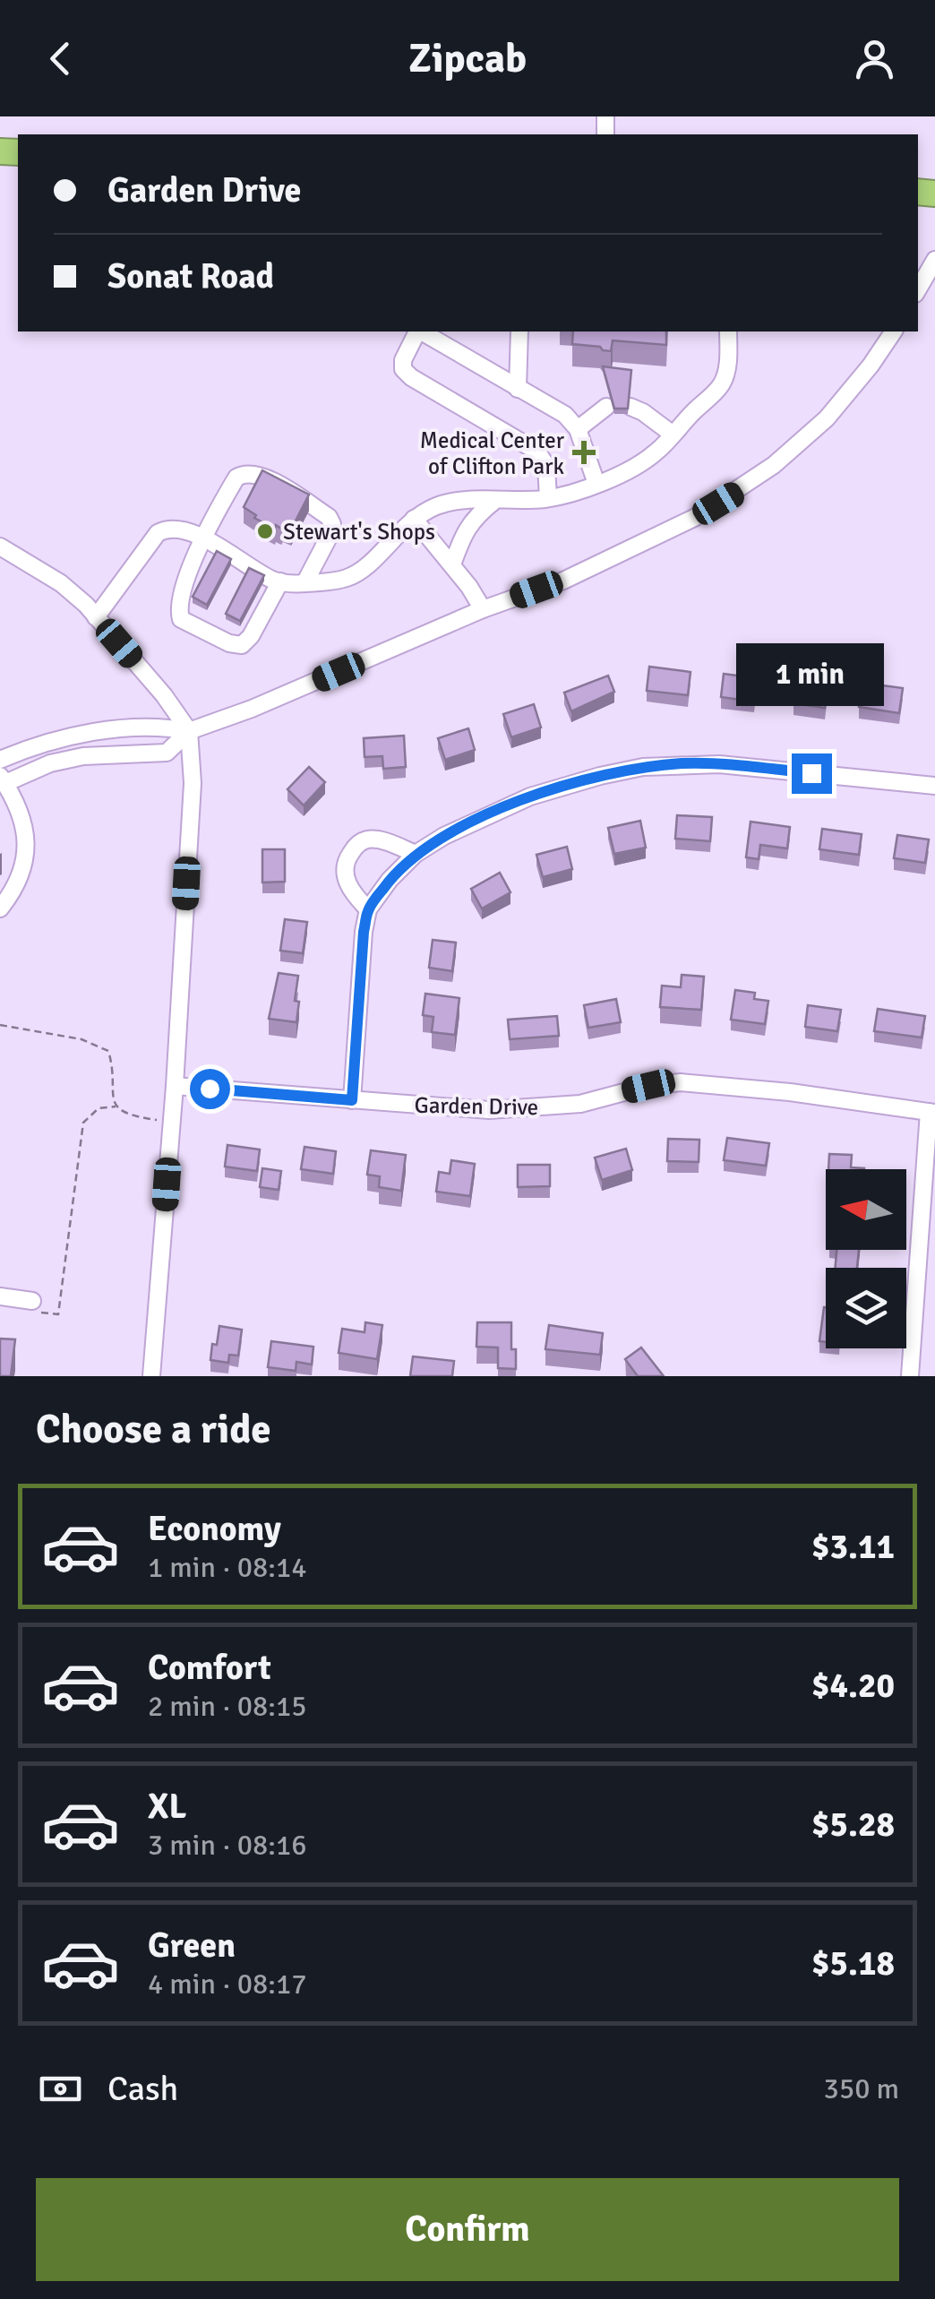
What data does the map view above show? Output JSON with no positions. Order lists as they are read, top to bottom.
{
  "streets": {
    "street": ["Garden Drive"]
  },
  "places": {
    "health": ["Medical Center of Clifton Park"],
    "other": ["Stewart's Shops"]
  },
  "north": "left",
  "page": {
    "header": "Zipcab",
    "banner": ["Garden Drive", "Sonat Road"],
    "bubble": "1 min",
    "heading": "Choose a ride",
    "list": [
      {
        "name": "Economy",
        "note": "1 min · 08:14",
        "value": "$3.11"
      },
      {
        "name": "Comfort",
        "note": "2 min · 08:15",
        "value": "$4.20"
      },
      {
        "name": "XL",
        "note": "3 min · 08:16",
        "value": "$5.28"
      },
      {
        "name": "Green",
        "note": "4 min · 08:17",
        "value": "$5.18"
      }
    ],
    "pay": ["Cash", "350 m"],
    "buttons": "Confirm"
  }
}
